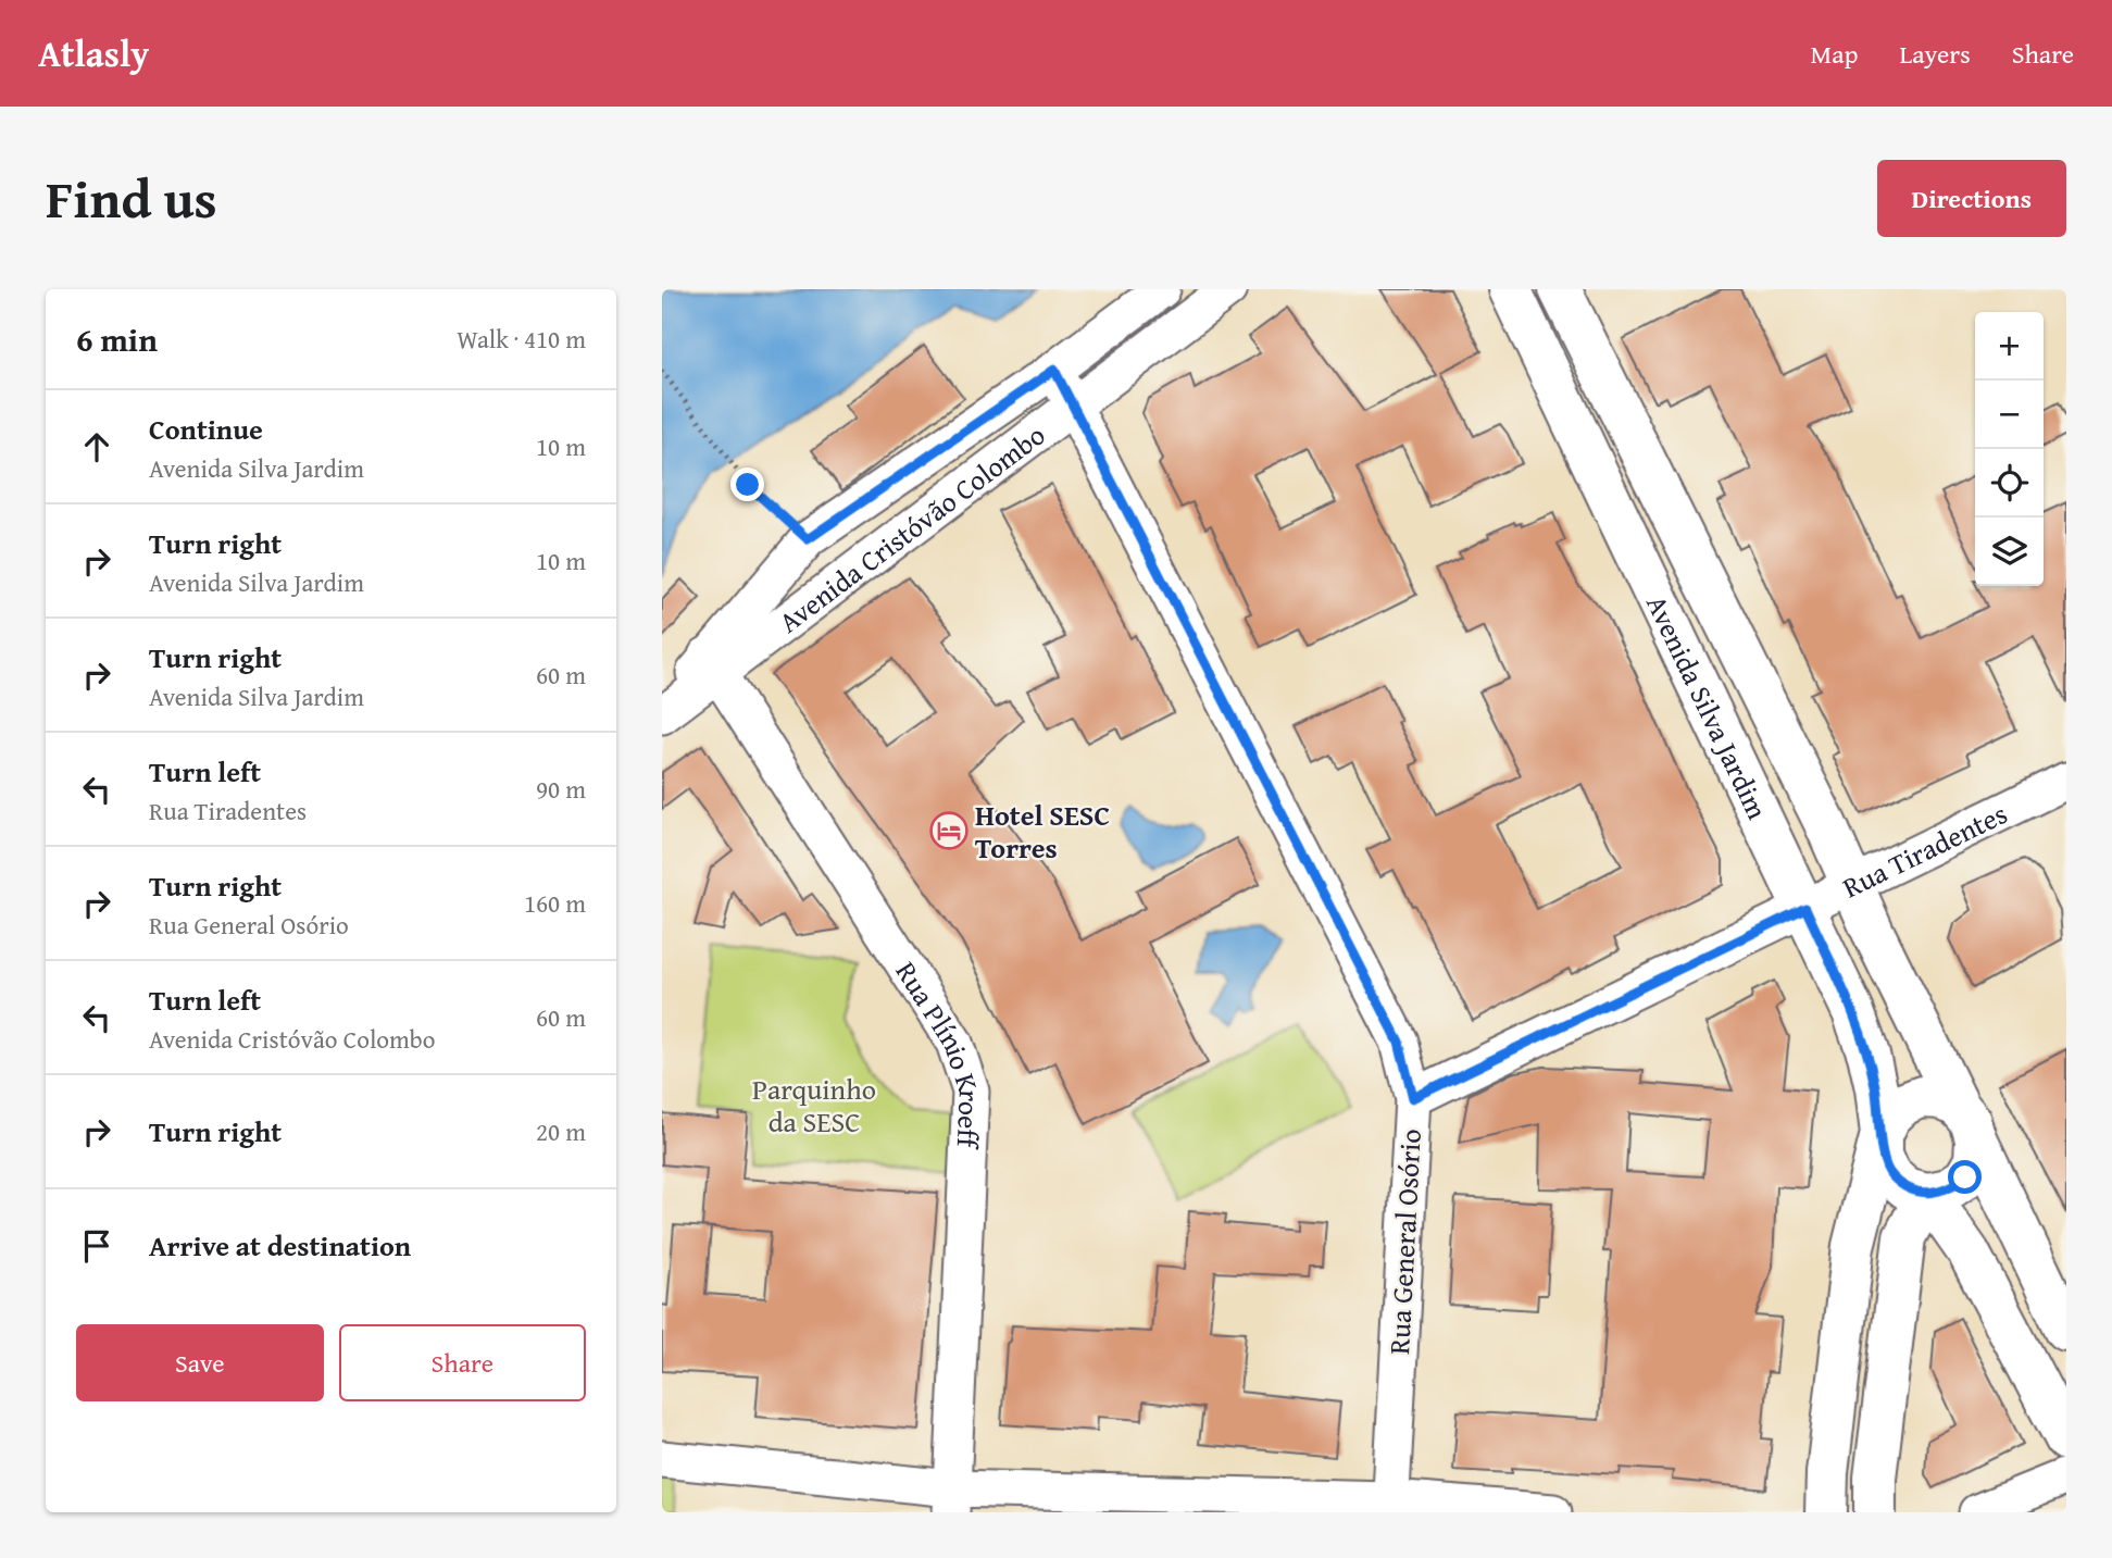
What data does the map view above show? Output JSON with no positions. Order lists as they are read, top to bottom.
{
  "streets": {
    "street": [
      "Avenida Cristóvão Colombo",
      "Avenida Silva Jardim",
      "Rua Tiradentes",
      "Rua Plínio Kroeff",
      "Rua General Osório"
    ]
  },
  "crossings": [
    ["Avenida Cristóvão Colombo", "Rua Plínio Kroeff"],
    ["Avenida Cristóvão Colombo", "Rua General Osório"],
    ["Avenida Silva Jardim", "Rua Tiradentes"],
    ["Rua Tiradentes", "Rua General Osório"]
  ],
  "parks": ["Parquinho da SESC"],
  "places": {
    "hotel": ["Hotel SESC Torres"]
  },
  "page": {
    "header": "Atlasly",
    "nav": ["Map", "Layers", "Share"],
    "title": "Find us",
    "buttons": [
      "Directions",
      ["Save", "Share"]
    ],
    "heading": ["6 min", "Walk · 410 m"],
    "map_buttons": ["+", "−"],
    "list": [
      ["Continue", "Avenida Silva Jardim", "10 m"],
      ["Turn right", "Avenida Silva Jardim", "10 m"],
      ["Turn right", "Avenida Silva Jardim", "60 m"],
      ["Turn left", "Rua Tiradentes", "90 m"],
      ["Turn right", "Rua General Osório", "160 m"],
      ["Turn left", "Avenida Cristóvão Colombo", "60 m"],
      ["Turn right", "20 m"],
      "Arrive at destination"
    ]
  }
}
